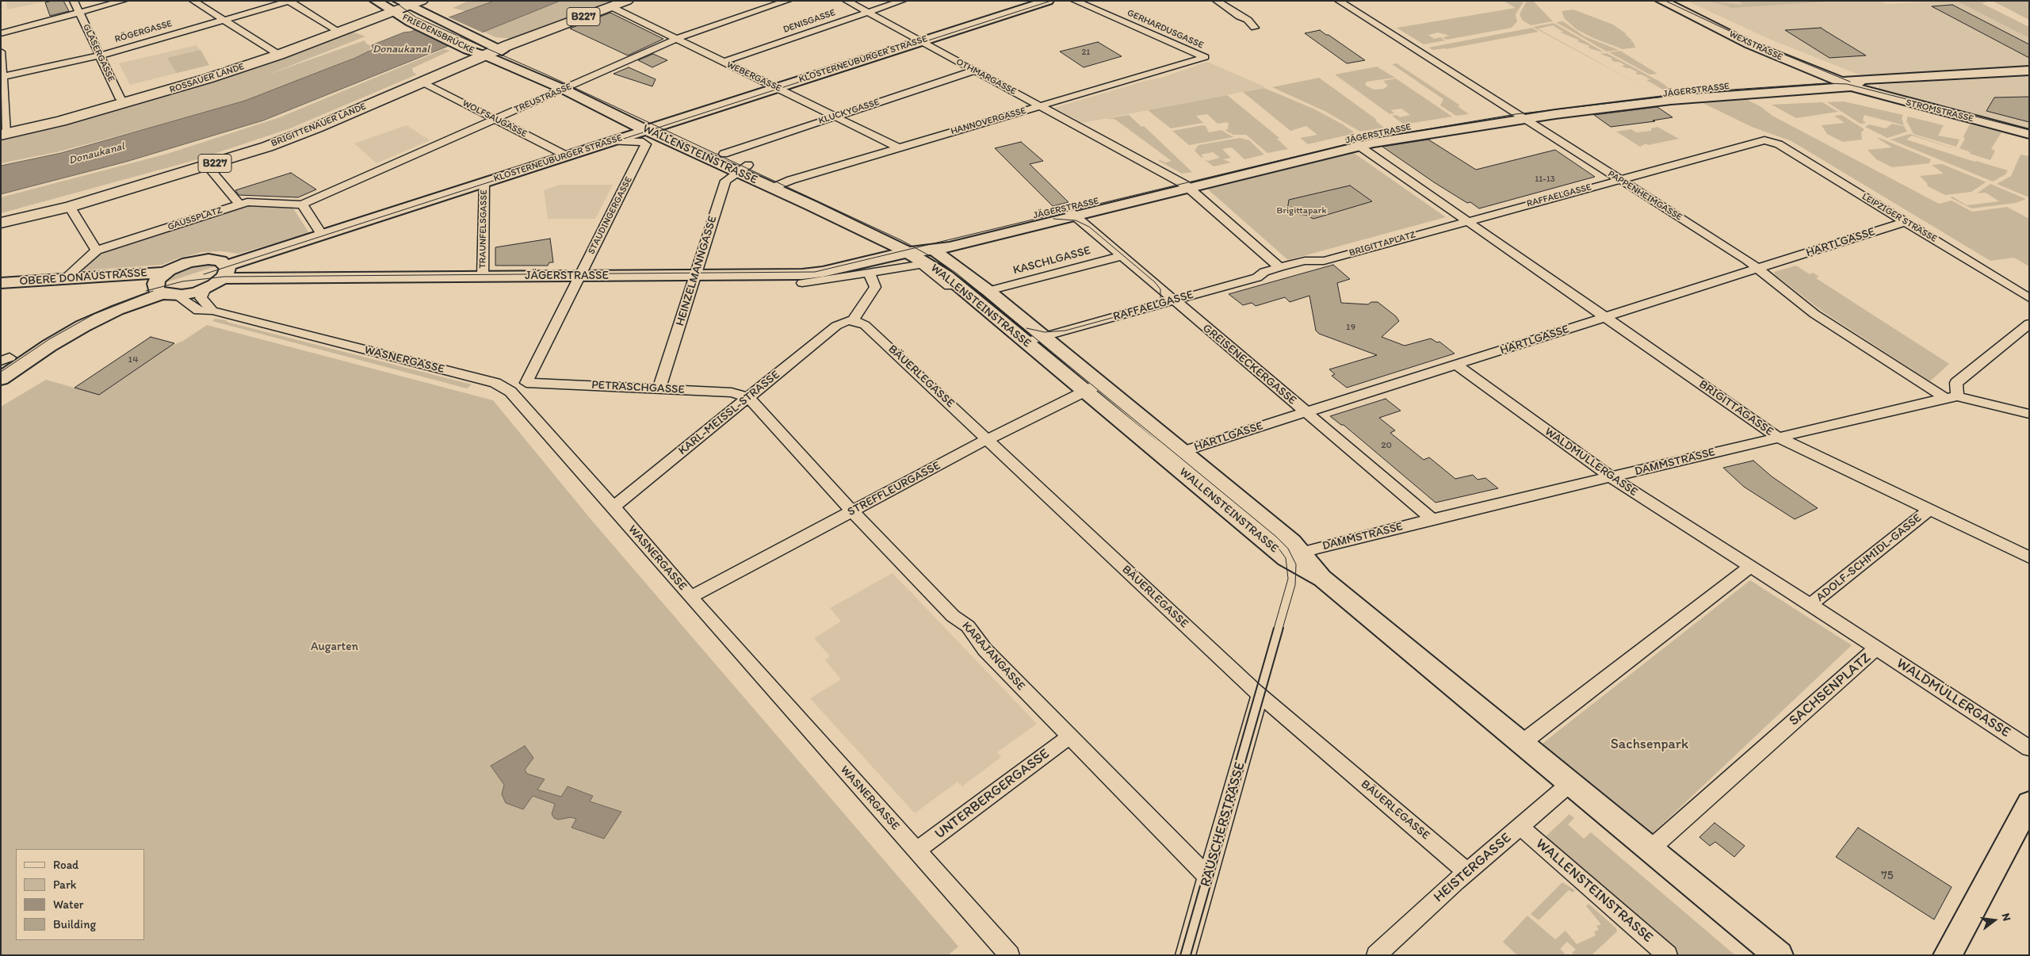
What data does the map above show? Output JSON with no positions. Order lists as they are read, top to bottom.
{
  "streets": {
    "main road": [
      "B227",
      "FRIEDENSBRÜCKE",
      "WEXSTRASSE",
      "KLOSTERNEUBURGER STRASSE",
      "ROSSAUER LÄNDE",
      "JÄGERSTRASSE",
      "STROMSTRASSE",
      "BRIGITTENAUER LÄNDE",
      "WALLENSTEINSTRASSE",
      "OBERE DONAUSTRASSE"
    ],
    "street": [
      "DENISGASSE",
      "GERHARDUSGASSE",
      "RÖGERGASSE",
      "GLASERGASSE",
      "WEBERGASSE",
      "OTHMARGASSE",
      "TREUSTRASSE",
      "KLUCKYGASSE",
      "WOLFSAUGASSE",
      "HANNOVERGASSE",
      "RAFFAELGASSE",
      "PAPPENHEIMGASSE",
      "STAUDINGERGASSE",
      "LEIPZIGER STRASSE",
      "GAUSSPLATZ",
      "TRAUNFELSGASSE",
      "HARTLGASSE",
      "BRIGITTAPLATZ",
      "KASCHLGASSE",
      "HEINZELMANNGASSE",
      "WASNERGASSE",
      "GREISENECKERGASSE",
      "BÄUERLEGASSE",
      "PETRASCHGASSE",
      "BRIGITTAGASSE",
      "KARL-MEISSL-STRASSE",
      "WALDMÜLLERGASSE",
      "DAMMSTRASSE",
      "STREFFLEURGASSE",
      "ADOLF-SCHMIDL-GASSE",
      "KARAJANGASSE",
      "SACHSENPLATZ",
      "UNTERBERGERGASSE",
      "RAUSCHERSTRASSE",
      "HEISTERGASSE"
    ]
  },
  "crossings": [
    ["DENISGASSE", "WEBERGASSE"],
    ["DENISGASSE", "OTHMARGASSE"],
    ["GERHARDUSGASSE", "HANNOVERGASSE"],
    ["RÖGERGASSE", "GLASERGASSE"],
    ["FRIEDENSBRÜCKE", "ROSSAUER LÄNDE"],
    ["FRIEDENSBRÜCKE", "BRIGITTENAUER LÄNDE"],
    ["FRIEDENSBRÜCKE", "WALLENSTEINSTRASSE"],
    ["WEXSTRASSE", "JÄGERSTRASSE"],
    ["WEXSTRASSE", "STROMSTRASSE"],
    ["GLASERGASSE", "ROSSAUER LÄNDE"],
    ["KLOSTERNEUBURGER STRASSE", "WEBERGASSE"],
    ["KLOSTERNEUBURGER STRASSE", "OTHMARGASSE"],
    ["KLOSTERNEUBURGER STRASSE", "JÄGERSTRASSE"],
    ["KLOSTERNEUBURGER STRASSE", "WOLFSAUGASSE"],
    ["KLOSTERNEUBURGER STRASSE", "WALLENSTEINSTRASSE"],
    ["KLOSTERNEUBURGER STRASSE", "STAUDINGERGASSE"],
    ["KLOSTERNEUBURGER STRASSE", "TRAUNFELSGASSE"],
    ["WEBERGASSE", "TREUSTRASSE"],
    ["WEBERGASSE", "KLUCKYGASSE"],
    ["WEBERGASSE", "HANNOVERGASSE"],
    ["WEBERGASSE", "BRIGITTENAUER LÄNDE"],
    ["OTHMARGASSE", "JÄGERSTRASSE"],
    ["OTHMARGASSE", "KLUCKYGASSE"],
    ["OTHMARGASSE", "HANNOVERGASSE"],
    ["JÄGERSTRASSE", "STROMSTRASSE"],
    ["JÄGERSTRASSE", "WALLENSTEINSTRASSE"],
    ["JÄGERSTRASSE", "PAPPENHEIMGASSE"],
    ["JÄGERSTRASSE", "STAUDINGERGASSE"],
    ["JÄGERSTRASSE", "TRAUNFELSGASSE"],
    ["JÄGERSTRASSE", "HEINZELMANNGASSE"],
    ["JÄGERSTRASSE", "GREISENECKERGASSE"],
    ["TREUSTRASSE", "WOLFSAUGASSE"],
    ["TREUSTRASSE", "WALLENSTEINSTRASSE"],
    ["TREUSTRASSE", "GAUSSPLATZ"],
    ["KLUCKYGASSE", "WALLENSTEINSTRASSE"],
    ["WOLFSAUGASSE", "BRIGITTENAUER LÄNDE"],
    ["HANNOVERGASSE", "WALLENSTEINSTRASSE"],
    ["BRIGITTENAUER LÄNDE", "WALLENSTEINSTRASSE"],
    ["WALLENSTEINSTRASSE", "RAFFAELGASSE"],
    ["WALLENSTEINSTRASSE", "HARTLGASSE"],
    ["WALLENSTEINSTRASSE", "KASCHLGASSE"],
    ["WALLENSTEINSTRASSE", "HEINZELMANNGASSE"],
    ["WALLENSTEINSTRASSE", "DAMMSTRASSE"],
    ["WALLENSTEINSTRASSE", "STREFFLEURGASSE"],
    ["WALLENSTEINSTRASSE", "HEISTERGASSE"],
    ["RAFFAELGASSE", "PAPPENHEIMGASSE"],
    ["RAFFAELGASSE", "LEIPZIGER STRASSE"],
    ["RAFFAELGASSE", "BRIGITTAPLATZ"],
    ["RAFFAELGASSE", "GREISENECKERGASSE"],
    ["RAFFAELGASSE", "BRIGITTAGASSE"],
    ["PAPPENHEIMGASSE", "HARTLGASSE"],
    ["PAPPENHEIMGASSE", "DAMMSTRASSE"],
    ["STAUDINGERGASSE", "PETRASCHGASSE"],
    ["LEIPZIGER STRASSE", "HARTLGASSE"],
    ["GAUSSPLATZ", "OBERE DONAUSTRASSE"],
    ["HARTLGASSE", "GREISENECKERGASSE"],
    ["HARTLGASSE", "BRIGITTAGASSE"],
    ["HARTLGASSE", "WALDMÜLLERGASSE"],
    ["BRIGITTAPLATZ", "BRIGITTAGASSE"],
    ["KASCHLGASSE", "GREISENECKERGASSE"],
    ["HEINZELMANNGASSE", "PETRASCHGASSE"],
    ["OBERE DONAUSTRASSE", "WASNERGASSE"],
    ["WASNERGASSE", "KARL-MEISSL-STRASSE"],
    ["WASNERGASSE", "STREFFLEURGASSE"],
    ["WASNERGASSE", "UNTERBERGERGASSE"],
    ["GREISENECKERGASSE", "DAMMSTRASSE"],
    ["BÄUERLEGASSE", "KARL-MEISSL-STRASSE"],
    ["BÄUERLEGASSE", "STREFFLEURGASSE"],
    ["BÄUERLEGASSE", "RAUSCHERSTRASSE"],
    ["BÄUERLEGASSE", "HEISTERGASSE"],
    ["PETRASCHGASSE", "KARL-MEISSL-STRASSE"],
    ["PETRASCHGASSE", "KARAJANGASSE"],
    ["BRIGITTAGASSE", "DAMMSTRASSE"],
    ["BRIGITTAGASSE", "ADOLF-SCHMIDL-GASSE"],
    ["KARL-MEISSL-STRASSE", "KARAJANGASSE"],
    ["WALDMÜLLERGASSE", "DAMMSTRASSE"],
    ["WALDMÜLLERGASSE", "SACHSENPLATZ"],
    ["STREFFLEURGASSE", "KARAJANGASSE"],
    ["ADOLF-SCHMIDL-GASSE", "SACHSENPLATZ"],
    ["KARAJANGASSE", "UNTERBERGERGASSE"],
    ["KARAJANGASSE", "RAUSCHERSTRASSE"]
  ],
  "water": ["Donaukanal"],
  "parks": ["Brigittapark", "Augarten", "Sachsenpark"],
  "house_numbers": [
    "21",
    "11-13",
    "19",
    "14",
    "20",
    "75"
  ],
  "legend": [
    "Road",
    "Park",
    "Water",
    "Building"
  ],
  "north": "right"
}
